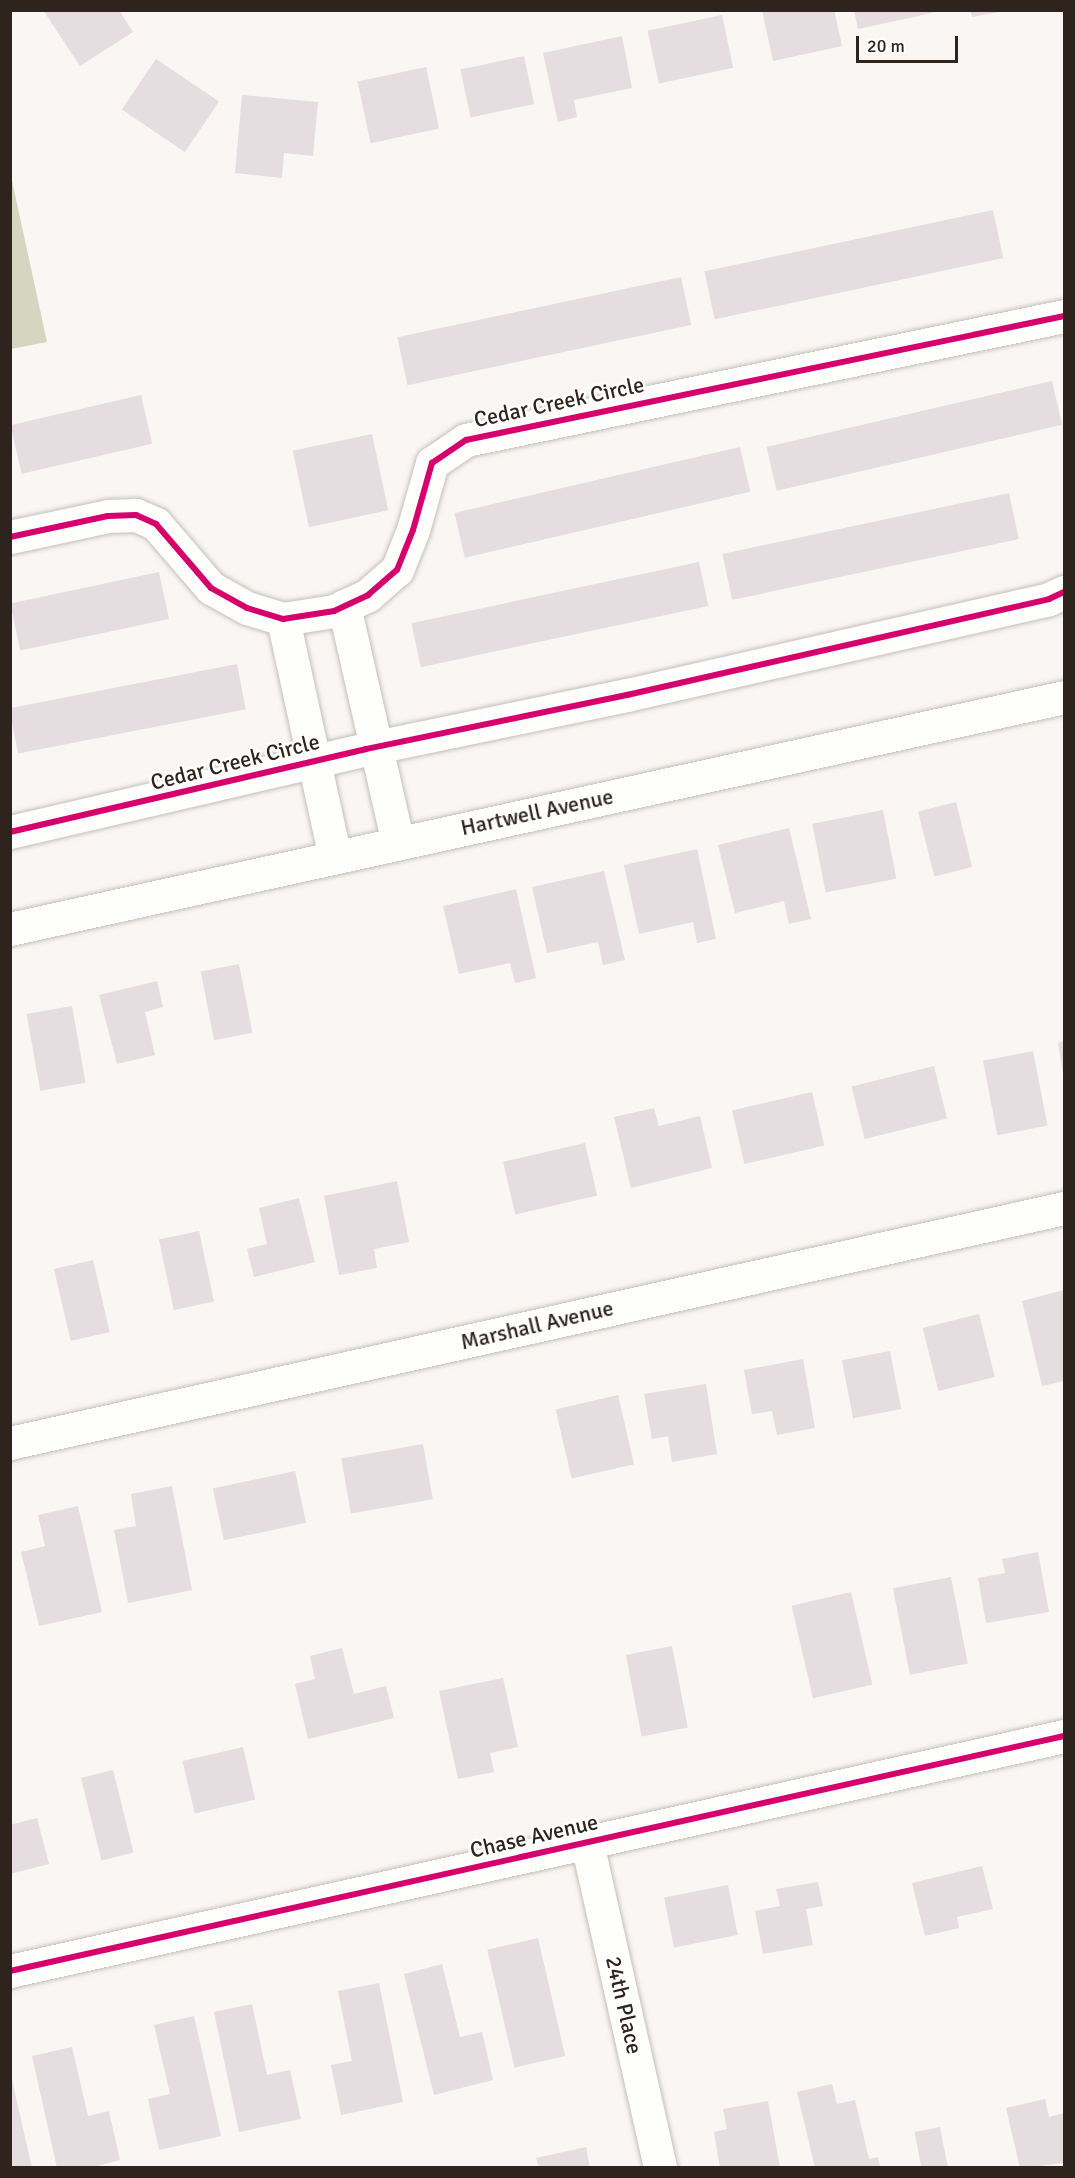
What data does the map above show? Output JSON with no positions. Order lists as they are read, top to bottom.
{
  "streets": {
    "street": [
      "Cedar Creek Circle",
      "Hartwell Avenue",
      "Marshall Avenue",
      "Chase Avenue",
      "24th Place"
    ]
  },
  "crossings": [
    ["Cedar Creek Circle", "Hartwell Avenue"],
    ["Chase Avenue", "24th Place"]
  ],
  "scale_bar": "20 m"
}
